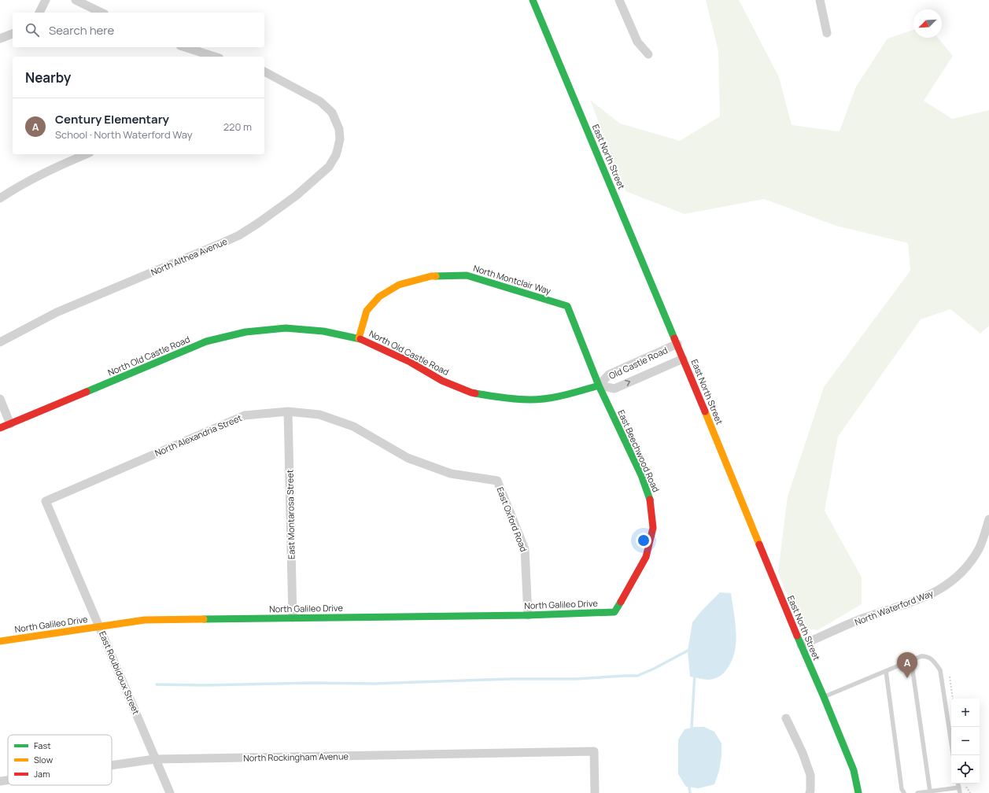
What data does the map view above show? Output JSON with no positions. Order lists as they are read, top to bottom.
{
  "streets": {
    "street": [
      "East North Street",
      "North Althea Avenue",
      "North Montclair Way",
      "North Old Castle Road",
      "Old Castle Road",
      "North Alexandria Street",
      "East Beechwood Road",
      "East Montarosa Street",
      "East Oxford Road",
      "North Galileo Drive",
      "North Waterford Way",
      "East Roubidoux Street",
      "North Rockingham Avenue"
    ]
  },
  "crossings": [
    ["East North Street", "Old Castle Road"],
    ["East North Street", "North Waterford Way"],
    ["North Montclair Way", "North Old Castle Road"],
    ["North Montclair Way", "Old Castle Road"],
    ["North Montclair Way", "East Beechwood Road"],
    ["North Old Castle Road", "Old Castle Road"],
    ["North Old Castle Road", "East Beechwood Road"],
    ["Old Castle Road", "East Beechwood Road"],
    ["North Alexandria Street", "East Montarosa Street"],
    ["North Alexandria Street", "East Oxford Road"],
    ["North Alexandria Street", "East Roubidoux Street"],
    ["East Beechwood Road", "North Galileo Drive"],
    ["East Montarosa Street", "North Galileo Drive"],
    ["East Oxford Road", "North Galileo Drive"],
    ["North Galileo Drive", "East Roubidoux Street"],
    ["East Roubidoux Street", "North Rockingham Avenue"]
  ],
  "legend": ["Fast", "Slow", "Jam"],
  "north": "bottom left",
  "page": {
    "search": "Search here",
    "heading": "Nearby",
    "list": [
      {
        "mark": "A",
        "name": "Century Elementary",
        "note": "School · North Waterford Way",
        "value": "220 m"
      }
    ],
    "pins": "A",
    "map_buttons": ["+", "−"]
  }
}
